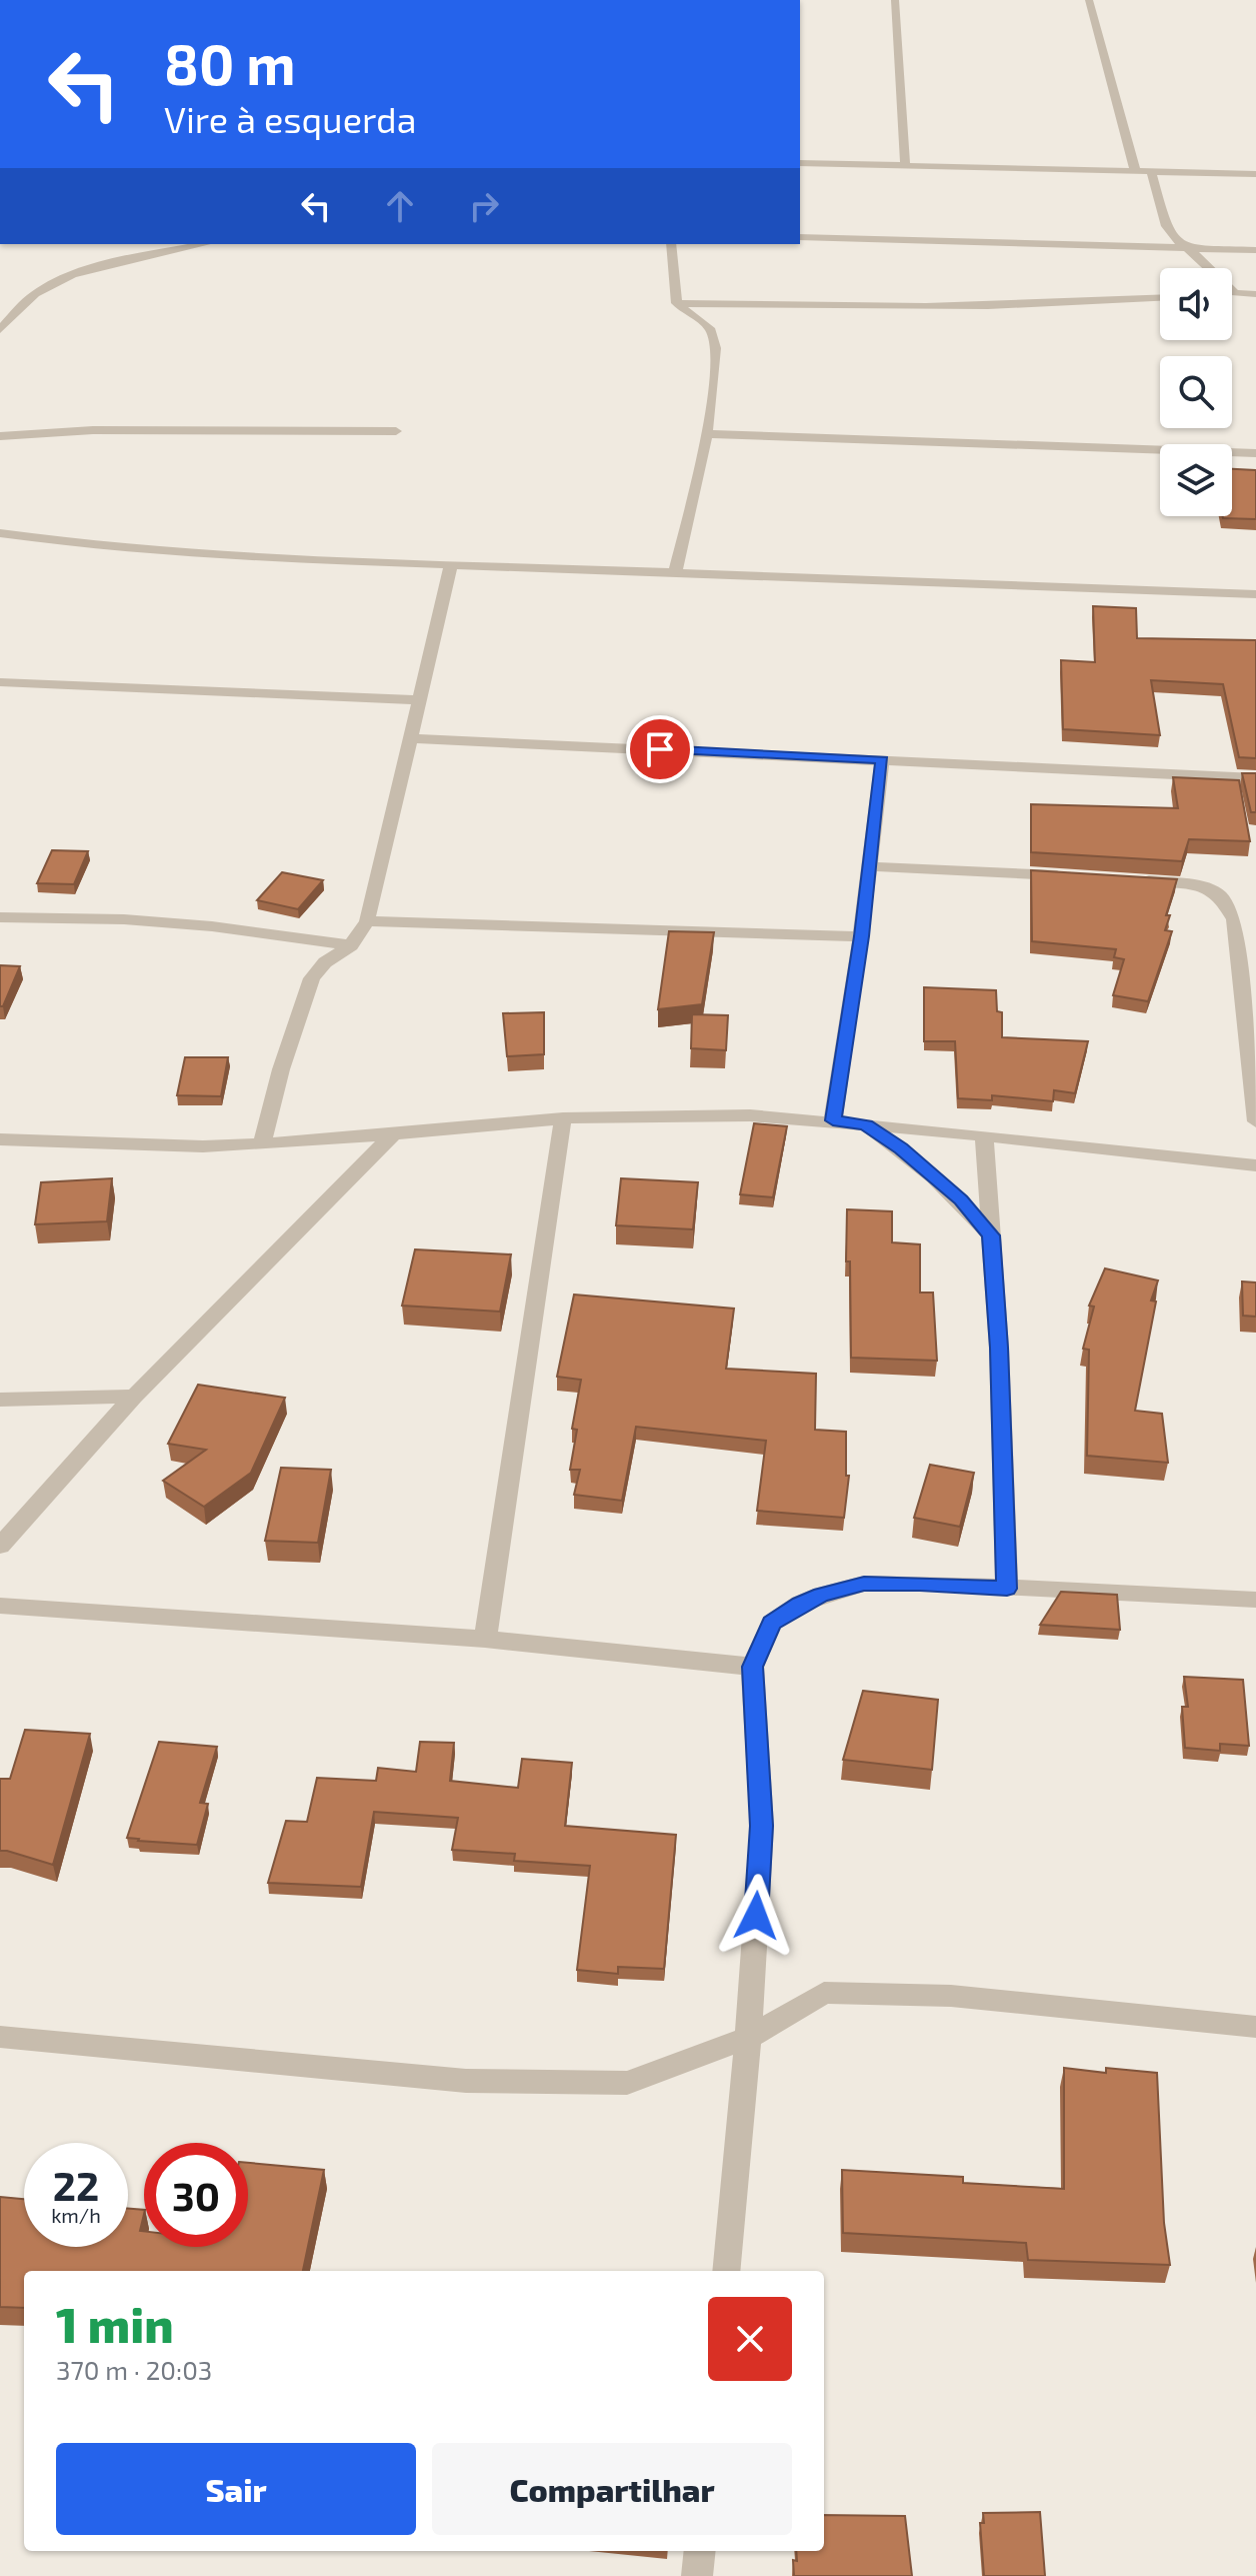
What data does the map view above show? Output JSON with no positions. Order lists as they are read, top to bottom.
{
  "page": {
    "turn": ["80 m", "Vire à esquerda"],
    "speed": "22 km/h",
    "limit": "30",
    "heading": ["1 min", "370 m · 20:03"],
    "buttons": ["Sair", "Compartilhar"]
  }
}
